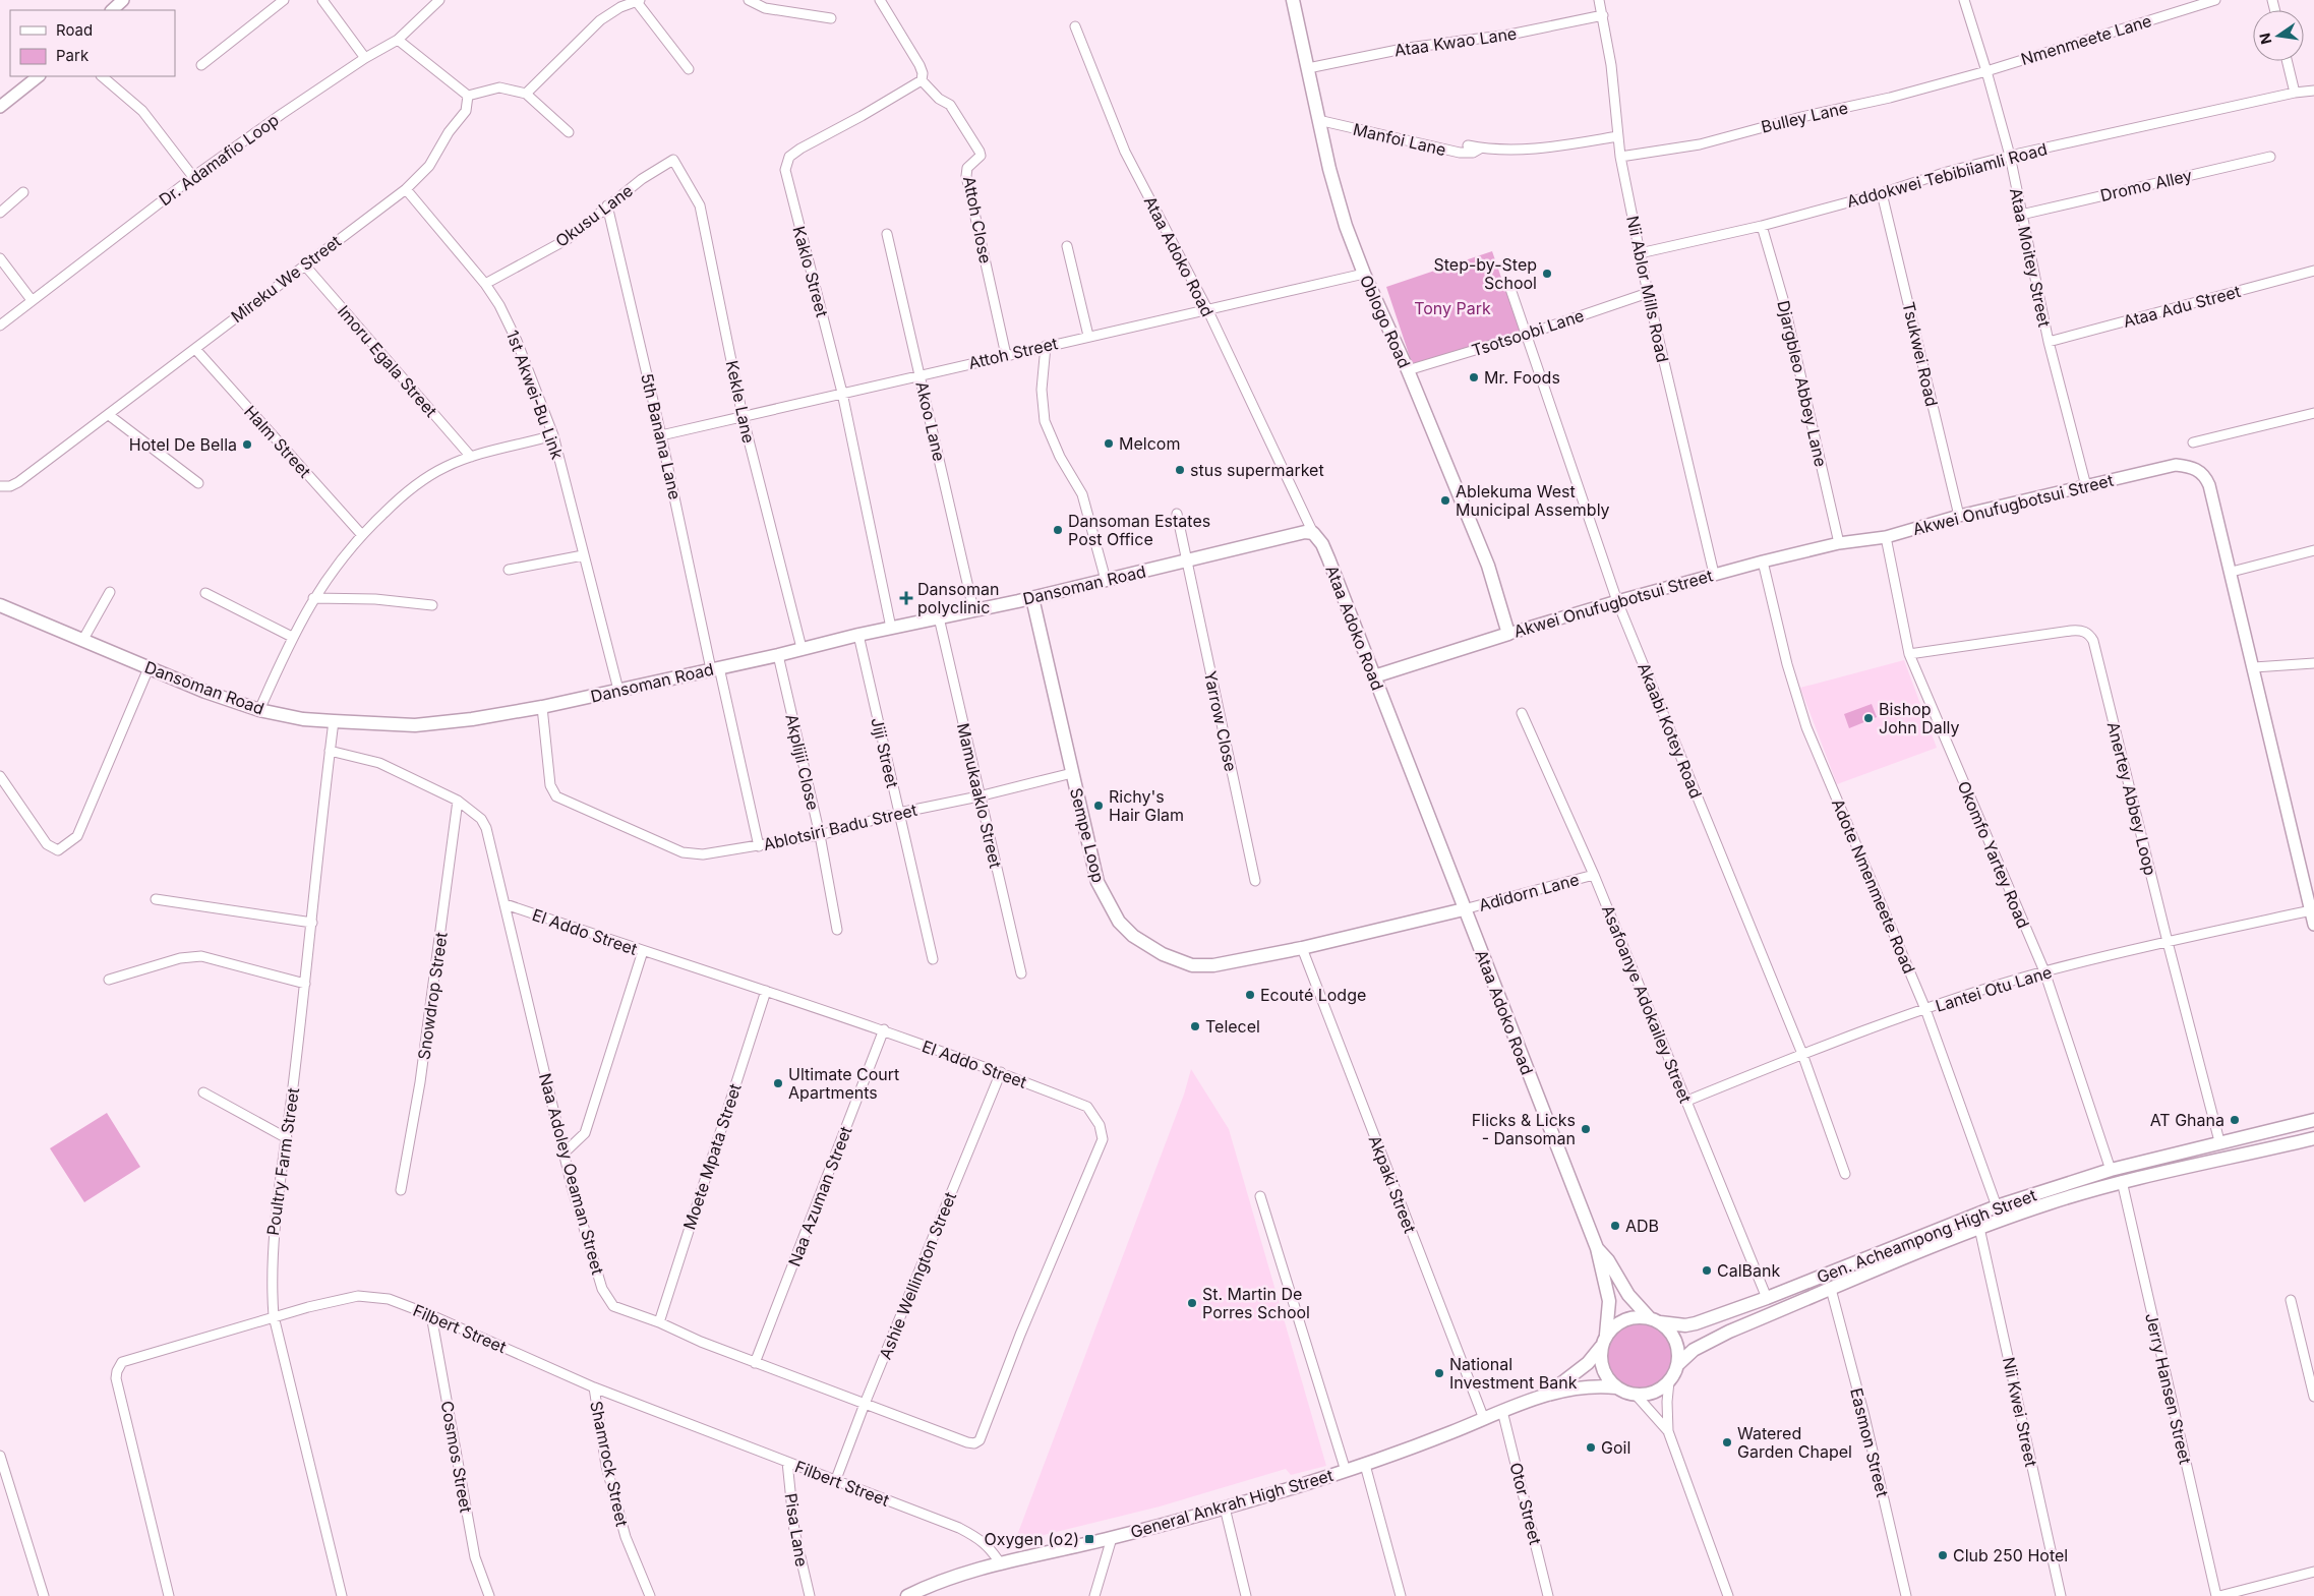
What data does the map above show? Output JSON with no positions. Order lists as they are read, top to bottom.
{
  "streets": {
    "main road": [
      "Ataa Adoko Road",
      "Oblogo Road",
      "Akwei Onufugbotsui Street",
      "Dansoman Road",
      "Sempe Loop",
      "Gen. Acheampong High Street",
      "General Ankrah High Street"
    ],
    "street": [
      "Nmenmeete Lane",
      "Ataa Kwao Lane",
      "Bulley Lane",
      "Manfoi Lane",
      "Dr. Adamafio Loop",
      "Addokwei Tebibiiamli Road",
      "Dromo Alley",
      "Okusu Lane",
      "Attoh Close",
      "Ataa Moitey Street",
      "Kaklo Street",
      "Mireku We Street",
      "Nii Ablor Mills Road",
      "Ataa Adu Street",
      "Tsotsoobi Lane",
      "Attoh Street",
      "Tsukwei Road",
      "Imoru Egala Street",
      "Djargbleo Abbey Lane",
      "1st Akwei-Bu Link",
      "Kekle Lane",
      "Akoo Lane",
      "5th Banana Lane",
      "Halm Street",
      "Yarrow Close",
      "Akaabi Kotey Road",
      "Jiji Street",
      "Akplijii Close",
      "Mamukaaklo Street",
      "Anertey Abbey Loop",
      "Ablotsiri Badu Street",
      "Okomfo Yartey Road",
      "Adote Nmenmeete Road",
      "Adidorn Lane",
      "El Addo Street",
      "Lantei Otu Lane",
      "Snowdrop Street",
      "Asafoanye Adokailey Street",
      "Moete Mpata Street",
      "Poultry Farm Street",
      "Naa Adoley Oeaman Street",
      "Akpaki Street",
      "Naa Azuman Street",
      "Ashie Wellington Street",
      "Filbert Street",
      "Jerry Hansen Street",
      "Nii Kwei Street",
      "Easmon Street",
      "Cosmos Street",
      "Shamrock Street",
      "Otor Street",
      "Pisa Lane"
    ]
  },
  "crossings": [
    ["Nmenmeete Lane", "Bulley Lane"],
    ["Nmenmeete Lane", "Ataa Moitey Street"],
    ["Ataa Kwao Lane", "Nii Ablor Mills Road"],
    ["Ataa Kwao Lane", "Oblogo Road"],
    ["Bulley Lane", "Ataa Moitey Street"],
    ["Bulley Lane", "Nii Ablor Mills Road"],
    ["Manfoi Lane", "Nii Ablor Mills Road"],
    ["Manfoi Lane", "Oblogo Road"],
    ["Addokwei Tebibiiamli Road", "Ataa Moitey Street"],
    ["Addokwei Tebibiiamli Road", "Nii Ablor Mills Road"],
    ["Addokwei Tebibiiamli Road", "Tsukwei Road"],
    ["Addokwei Tebibiiamli Road", "Djargbleo Abbey Lane"],
    ["Dromo Alley", "Ataa Moitey Street"],
    ["Okusu Lane", "1st Akwei-Bu Link"],
    ["Okusu Lane", "Kekle Lane"],
    ["Okusu Lane", "5th Banana Lane"],
    ["Attoh Close", "Kaklo Street"],
    ["Attoh Close", "Attoh Street"],
    ["Ataa Adoko Road", "Attoh Street"],
    ["Ataa Adoko Road", "Akwei Onufugbotsui Street"],
    ["Ataa Adoko Road", "Dansoman Road"],
    ["Ataa Adoko Road", "Sempe Loop"],
    ["Ataa Adoko Road", "Adidorn Lane"],
    ["Ataa Adoko Road", "Gen. Acheampong High Street"],
    ["Ataa Adoko Road", "General Ankrah High Street"],
    ["Ataa Moitey Street", "Ataa Adu Street"],
    ["Ataa Moitey Street", "Akwei Onufugbotsui Street"],
    ["Kaklo Street", "Attoh Street"],
    ["Kaklo Street", "Dansoman Road"],
    ["Mireku We Street", "Imoru Egala Street"],
    ["Mireku We Street", "1st Akwei-Bu Link"],
    ["Mireku We Street", "Halm Street"],
    ["Nii Ablor Mills Road", "Tsotsoobi Lane"],
    ["Nii Ablor Mills Road", "Akwei Onufugbotsui Street"],
    ["Oblogo Road", "Tsotsoobi Lane"],
    ["Oblogo Road", "Attoh Street"],
    ["Oblogo Road", "Akwei Onufugbotsui Street"],
    ["Tsotsoobi Lane", "Akaabi Kotey Road"],
    ["Attoh Street", "Kekle Lane"],
    ["Attoh Street", "Akoo Lane"],
    ["Attoh Street", "5th Banana Lane"],
    ["Tsukwei Road", "Akwei Onufugbotsui Street"],
    ["Djargbleo Abbey Lane", "Akwei Onufugbotsui Street"],
    ["1st Akwei-Bu Link", "Dansoman Road"],
    ["Kekle Lane", "Dansoman Road"],
    ["Akoo Lane", "Dansoman Road"],
    ["5th Banana Lane", "Dansoman Road"],
    ["5th Banana Lane", "Ablotsiri Badu Street"],
    ["Akwei Onufugbotsui Street", "Akaabi Kotey Road"],
    ["Akwei Onufugbotsui Street", "Okomfo Yartey Road"],
    ["Akwei Onufugbotsui Street", "Adote Nmenmeete Road"],
    ["Akwei Onufugbotsui Street", "Lantei Otu Lane"],
    ["Dansoman Road", "Yarrow Close"],
    ["Dansoman Road", "Jiji Street"],
    ["Dansoman Road", "Akplijii Close"],
    ["Dansoman Road", "Mamukaaklo Street"],
    ["Dansoman Road", "Ablotsiri Badu Street"],
    ["Dansoman Road", "Sempe Loop"],
    ["Dansoman Road", "Poultry Farm Street"],
    ["Akaabi Kotey Road", "Lantei Otu Lane"],
    ["Jiji Street", "Ablotsiri Badu Street"],
    ["Akplijii Close", "Ablotsiri Badu Street"],
    ["Mamukaaklo Street", "Ablotsiri Badu Street"],
    ["Anertey Abbey Loop", "Okomfo Yartey Road"],
    ["Anertey Abbey Loop", "Lantei Otu Lane"],
    ["Anertey Abbey Loop", "Gen. Acheampong High Street"],
    ["Ablotsiri Badu Street", "Sempe Loop"],
    ["Sempe Loop", "Adidorn Lane"],
    ["Sempe Loop", "Akpaki Street"],
    ["Okomfo Yartey Road", "Lantei Otu Lane"],
    ["Okomfo Yartey Road", "Gen. Acheampong High Street"],
    ["Adote Nmenmeete Road", "Lantei Otu Lane"],
    ["Adote Nmenmeete Road", "Gen. Acheampong High Street"],
    ["Adidorn Lane", "Asafoanye Adokailey Street"],
    ["El Addo Street", "Moete Mpata Street"],
    ["El Addo Street", "Naa Adoley Oeaman Street"],
    ["El Addo Street", "Naa Azuman Street"],
    ["El Addo Street", "Ashie Wellington Street"],
    ["Lantei Otu Lane", "Asafoanye Adokailey Street"],
    ["Snowdrop Street", "Naa Adoley Oeaman Street"],
    ["Asafoanye Adokailey Street", "Gen. Acheampong High Street"],
    ["Moete Mpata Street", "Naa Adoley Oeaman Street"],
    ["Poultry Farm Street", "Naa Adoley Oeaman Street"],
    ["Poultry Farm Street", "Filbert Street"],
    ["Naa Adoley Oeaman Street", "Naa Azuman Street"],
    ["Naa Adoley Oeaman Street", "Ashie Wellington Street"],
    ["Akpaki Street", "General Ankrah High Street"],
    ["Gen. Acheampong High Street", "Jerry Hansen Street"],
    ["Gen. Acheampong High Street", "Nii Kwei Street"],
    ["Gen. Acheampong High Street", "Easmon Street"],
    ["Gen. Acheampong High Street", "General Ankrah High Street"],
    ["Ashie Wellington Street", "Filbert Street"],
    ["Filbert Street", "Cosmos Street"],
    ["Filbert Street", "Shamrock Street"],
    ["Filbert Street", "General Ankrah High Street"],
    ["Filbert Street", "Pisa Lane"],
    ["General Ankrah High Street", "Otor Street"]
  ],
  "parks": ["Tony Park"],
  "places": {
    "other": [
      "Step-by-Step School",
      "Mr. Foods",
      "Melcom",
      "Hotel De Bella",
      "stus supermarket",
      "Ablekuma West Municipal Assembly",
      "Dansoman Estates Post Office",
      "Bishop John Dally",
      "Richy's Hair Glam",
      "Ecouté Lodge",
      "Telecel",
      "Ultimate Court Apartments",
      "AT Ghana",
      "Flicks & Licks - Dansoman",
      "ADB",
      "CalBank",
      "St. Martin De Porres School",
      "National Investment Bank",
      "Watered Garden Chapel",
      "Goil",
      "Club 250 Hotel"
    ],
    "health": ["Dansoman polyclinic"],
    "transit": ["Oxygen (o2)"]
  },
  "legend": ["Road", "Park"],
  "north": "left"
}
